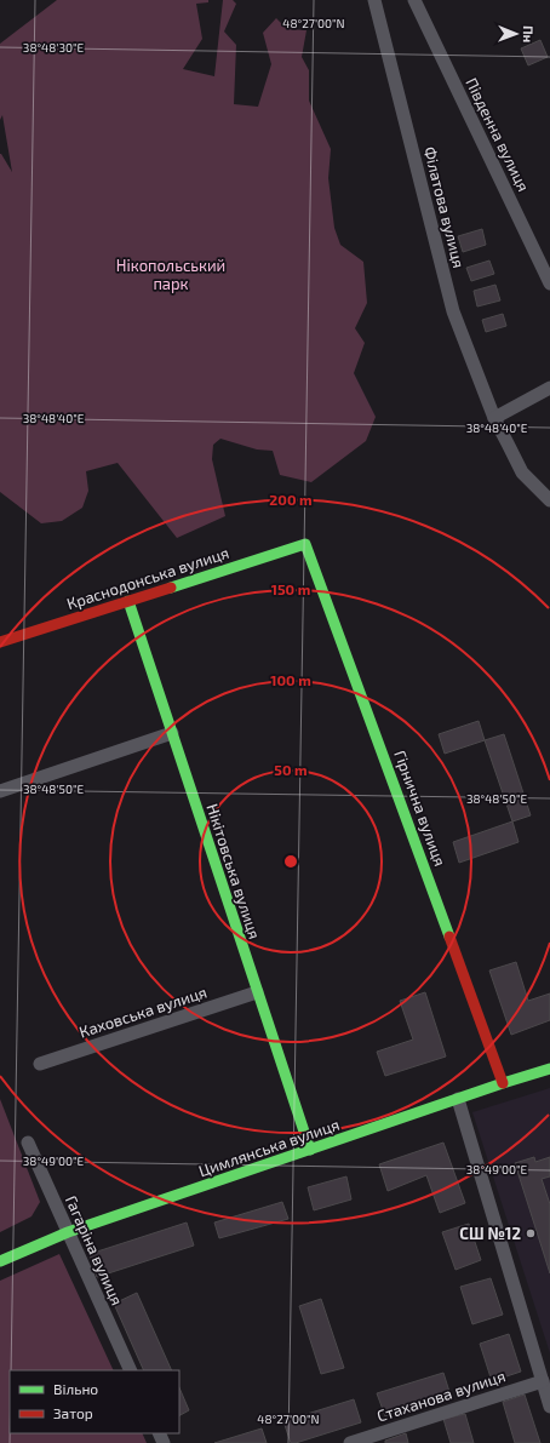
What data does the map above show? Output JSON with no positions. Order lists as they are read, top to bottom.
{
  "streets": {
    "street": [
      "Південна вулиця",
      "Філатова вулиця",
      "Краснодонська вулиця",
      "Гірнична вулиця",
      "Нікітовська вулиця",
      "Каховська вулиця",
      "Цимлянська вулиця",
      "Гагаріна вулиця",
      "Стаханова вулиця"
    ]
  },
  "crossings": [
    ["Краснодонська вулиця", "Гірнична вулиця"],
    ["Краснодонська вулиця", "Нікітовська вулиця"],
    ["Гірнична вулиця", "Цимлянська вулиця"],
    ["Нікітовська вулиця", "Каховська вулиця"],
    ["Нікітовська вулиця", "Цимлянська вулиця"],
    ["Цимлянська вулиця", "Гагаріна вулиця"]
  ],
  "parks": ["Нікопольський парк"],
  "places": ["СШ №12"],
  "legend": ["Вільно", "Затор"],
  "north": "right",
  "coordinates": [
    "48°27'00\"N",
    "38°48'30\"E",
    "38°48'40\"E",
    "38°48'50\"E",
    "38°49'00\"E"
  ],
  "rings": [
    "200 m",
    "150 m",
    "100 m",
    "50 m"
  ]
}
